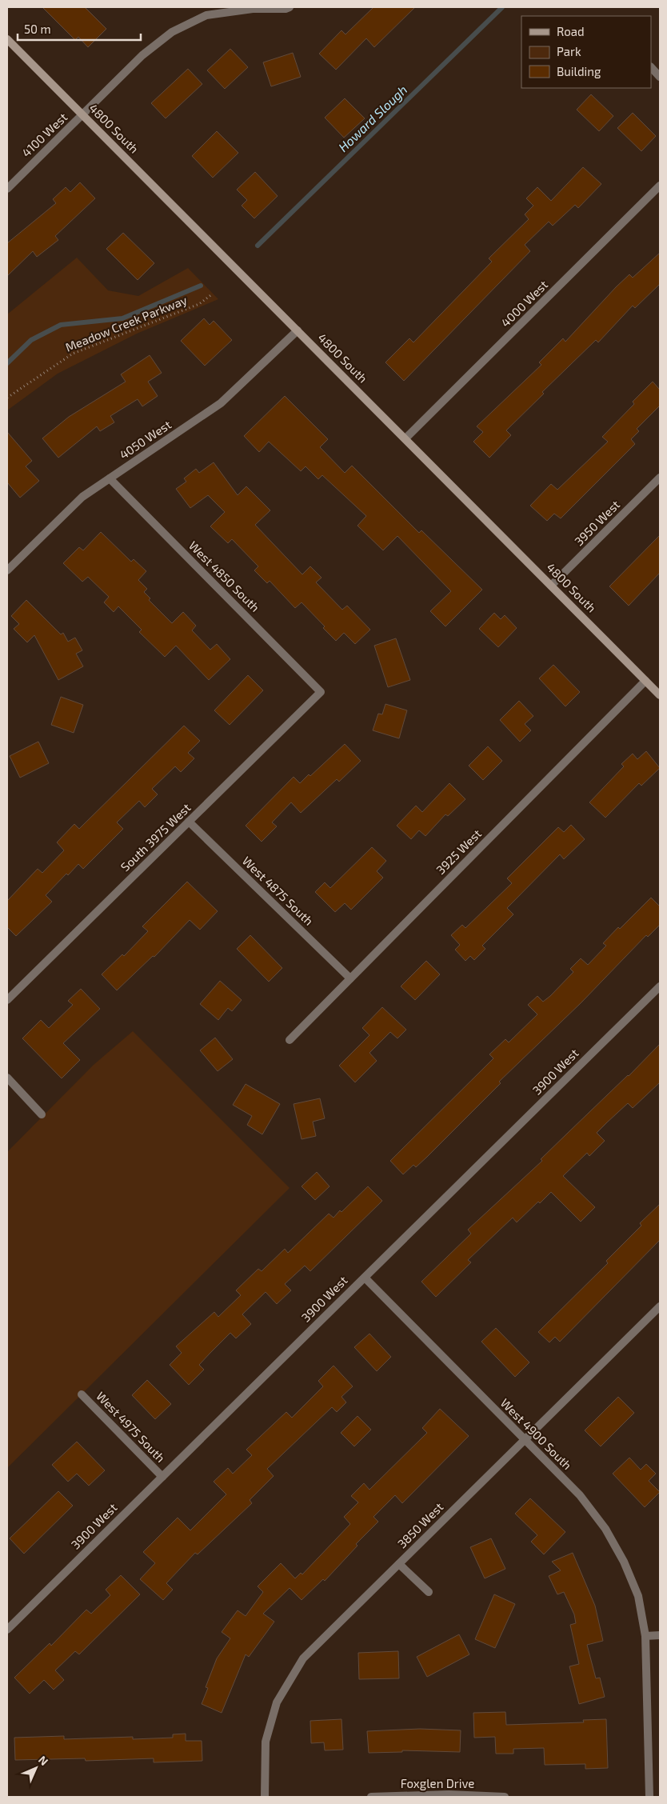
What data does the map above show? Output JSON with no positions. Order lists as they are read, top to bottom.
{
  "streets": {
    "street": [
      "4800 South",
      "4100 West",
      "4000 West",
      "4050 West",
      "3950 West",
      "West 4850 South",
      "South 3975 West",
      "3925 West",
      "West 4875 South",
      "3900 West",
      "West 4975 South",
      "West 4900 South",
      "3850 West",
      "Foxglen Drive"
    ],
    "path": ["Meadow Creek Parkway"]
  },
  "crossings": [
    ["4800 South", "4100 West"],
    ["4800 South", "4000 West"],
    ["4800 South", "4050 West"],
    ["4800 South", "3950 West"],
    ["4800 South", "3925 West"],
    ["4050 West", "West 4850 South"],
    ["West 4850 South", "South 3975 West"],
    ["South 3975 West", "West 4875 South"],
    ["3925 West", "West 4875 South"],
    ["3900 West", "West 4975 South"],
    ["3900 West", "West 4900 South"],
    ["West 4900 South", "3850 West"]
  ],
  "water": ["Howard Slough"],
  "legend": ["Road", "Park", "Building"],
  "scale_bar": "50 m",
  "north": "top right"
}
